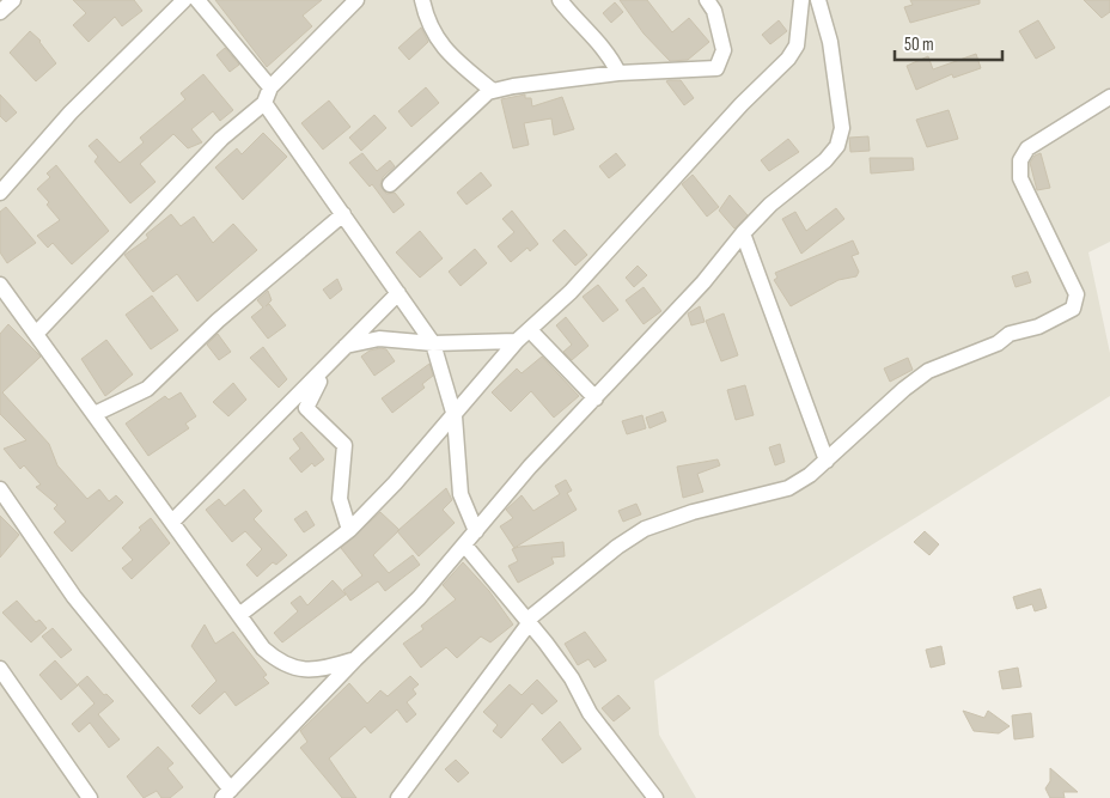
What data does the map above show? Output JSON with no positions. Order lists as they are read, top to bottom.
{
  "scale_bar": "50 m"
}
